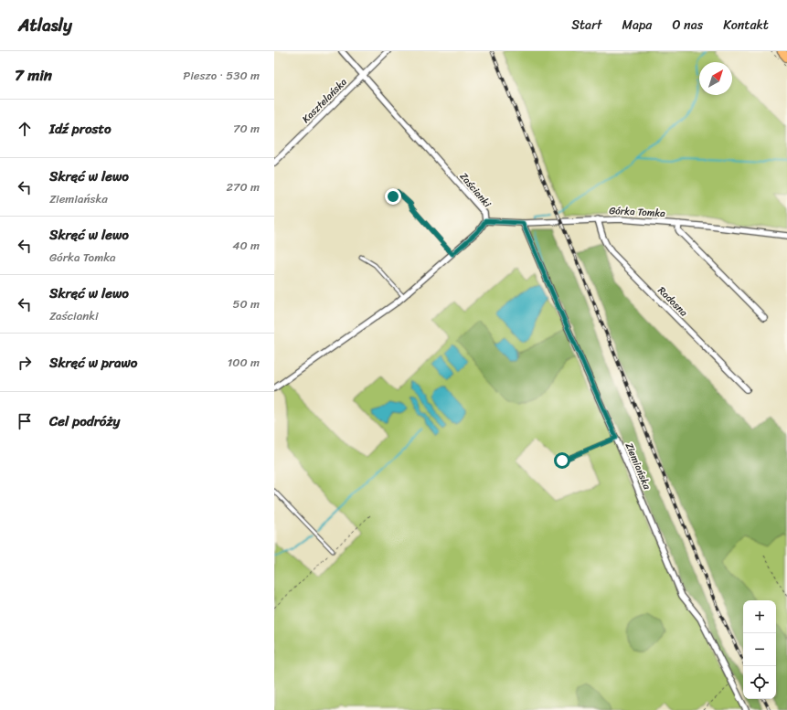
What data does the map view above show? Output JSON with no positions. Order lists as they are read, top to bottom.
{
  "streets": {
    "street": [
      "Kasztelańska",
      "Zaścianki",
      "Górka Tomka",
      "Radosna",
      "Ziemiańska"
    ]
  },
  "crossings": [
    ["Kasztelańska", "Zaścianki"],
    ["Zaścianki", "Górka Tomka"],
    ["Górka Tomka", "Radosna"],
    ["Górka Tomka", "Ziemiańska"]
  ],
  "north": "top right",
  "page": {
    "header": "Atlasly",
    "nav": [
      "Start",
      "Mapa",
      "O nas",
      "Kontakt"
    ],
    "heading": ["7 min", "Pieszo · 530 m"],
    "list": [
      ["Idź prosto", "70 m"],
      ["Skręć w lewo", "Ziemiańska", "270 m"],
      ["Skręć w lewo", "Górka Tomka", "40 m"],
      ["Skręć w lewo", "Zaścianki", "50 m"],
      ["Skręć w prawo", "100 m"],
      "Cel podróży"
    ],
    "map_buttons": ["+", "−"]
  }
}
